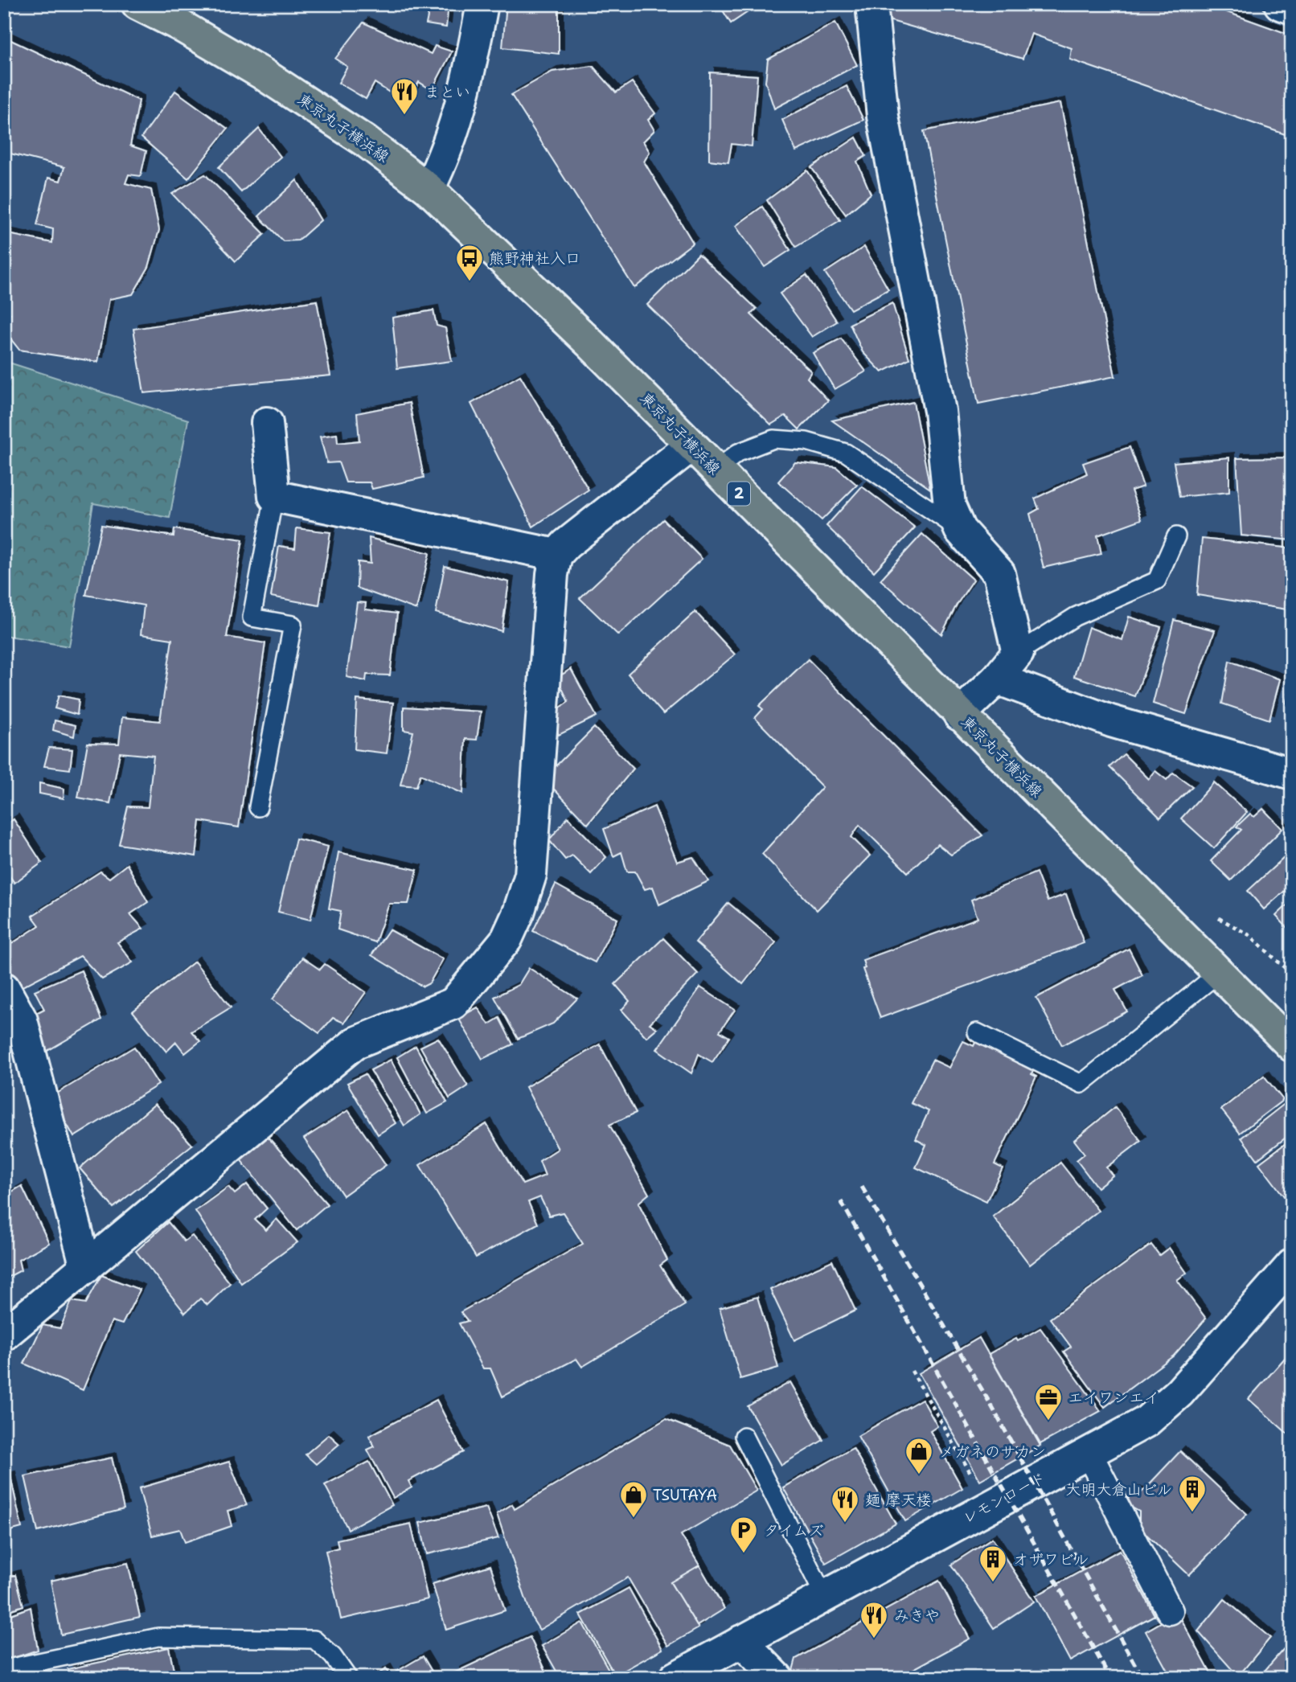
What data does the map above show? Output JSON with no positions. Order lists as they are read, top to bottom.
{
  "streets": {
    "main road": ["東京丸子横浜線", "2"],
    "street": ["レモンロード"]
  },
  "places": {
    "restaurant": ["まとい", "麺 摩天楼", "みきや"],
    "bus stop": ["熊野神社入口"],
    "office": ["エイワンエイ"],
    "shop": ["メガネのサカン", "TSUTAYA"],
    "building": ["大明大倉山ビル", "オザワビル"],
    "parking": ["タイムズ"]
  }
}
